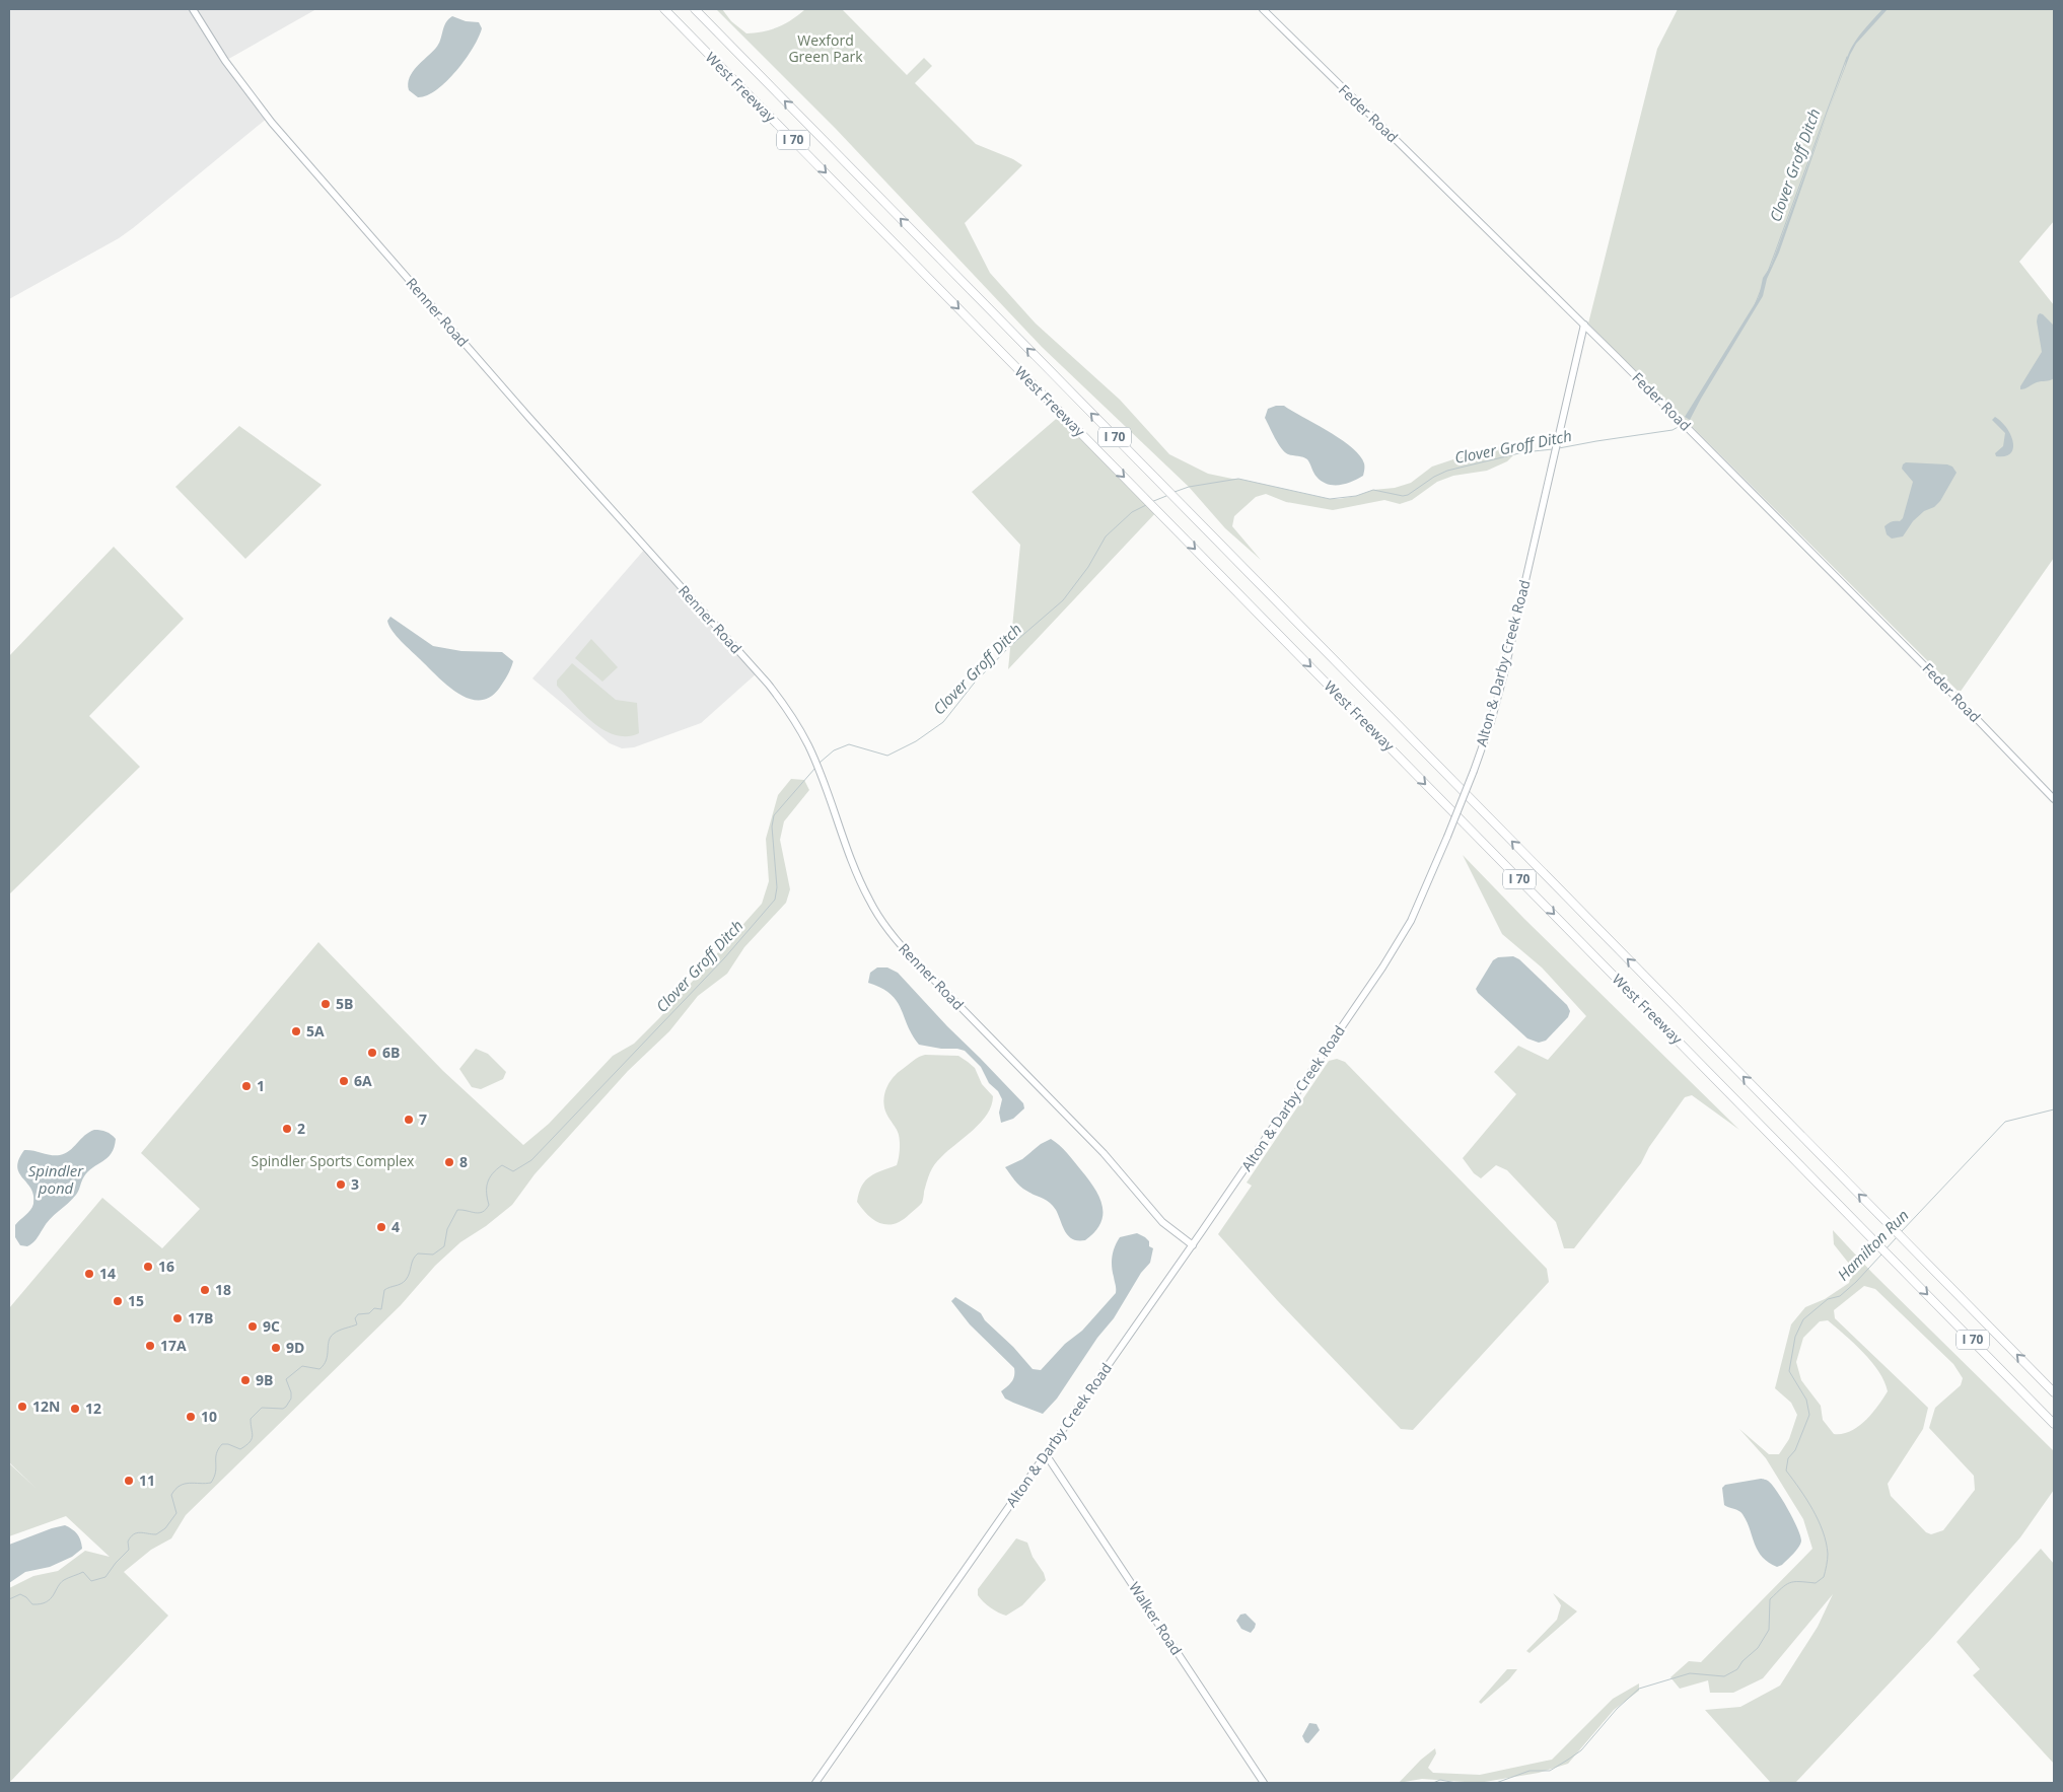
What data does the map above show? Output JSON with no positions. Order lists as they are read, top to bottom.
{
  "streets": {
    "highway": ["West Freeway", "I 70"],
    "main road": [
      "Feder Road",
      "Renner Road",
      "Alton & Darby Creek Road",
      "Walker Road"
    ]
  },
  "crossings": [
    ["Feder Road", "Alton & Darby Creek Road"],
    ["Renner Road", "Alton & Darby Creek Road"],
    ["Alton & Darby Creek Road", "Walker Road"]
  ],
  "water": ["Clover Groff Ditch", "Spindler pond", "Hamilton Run"],
  "parks": ["Wexford Green Park", "Spindler Sports Complex"],
  "places": [
    "5B",
    "5A",
    "6B",
    "6A",
    "1",
    "7",
    "2",
    "8",
    "3",
    "4",
    "16",
    "14",
    "18",
    "15",
    "17B",
    "9C",
    "17A",
    "9D",
    "9B",
    "12N",
    "12",
    "10",
    "11"
  ]
}
